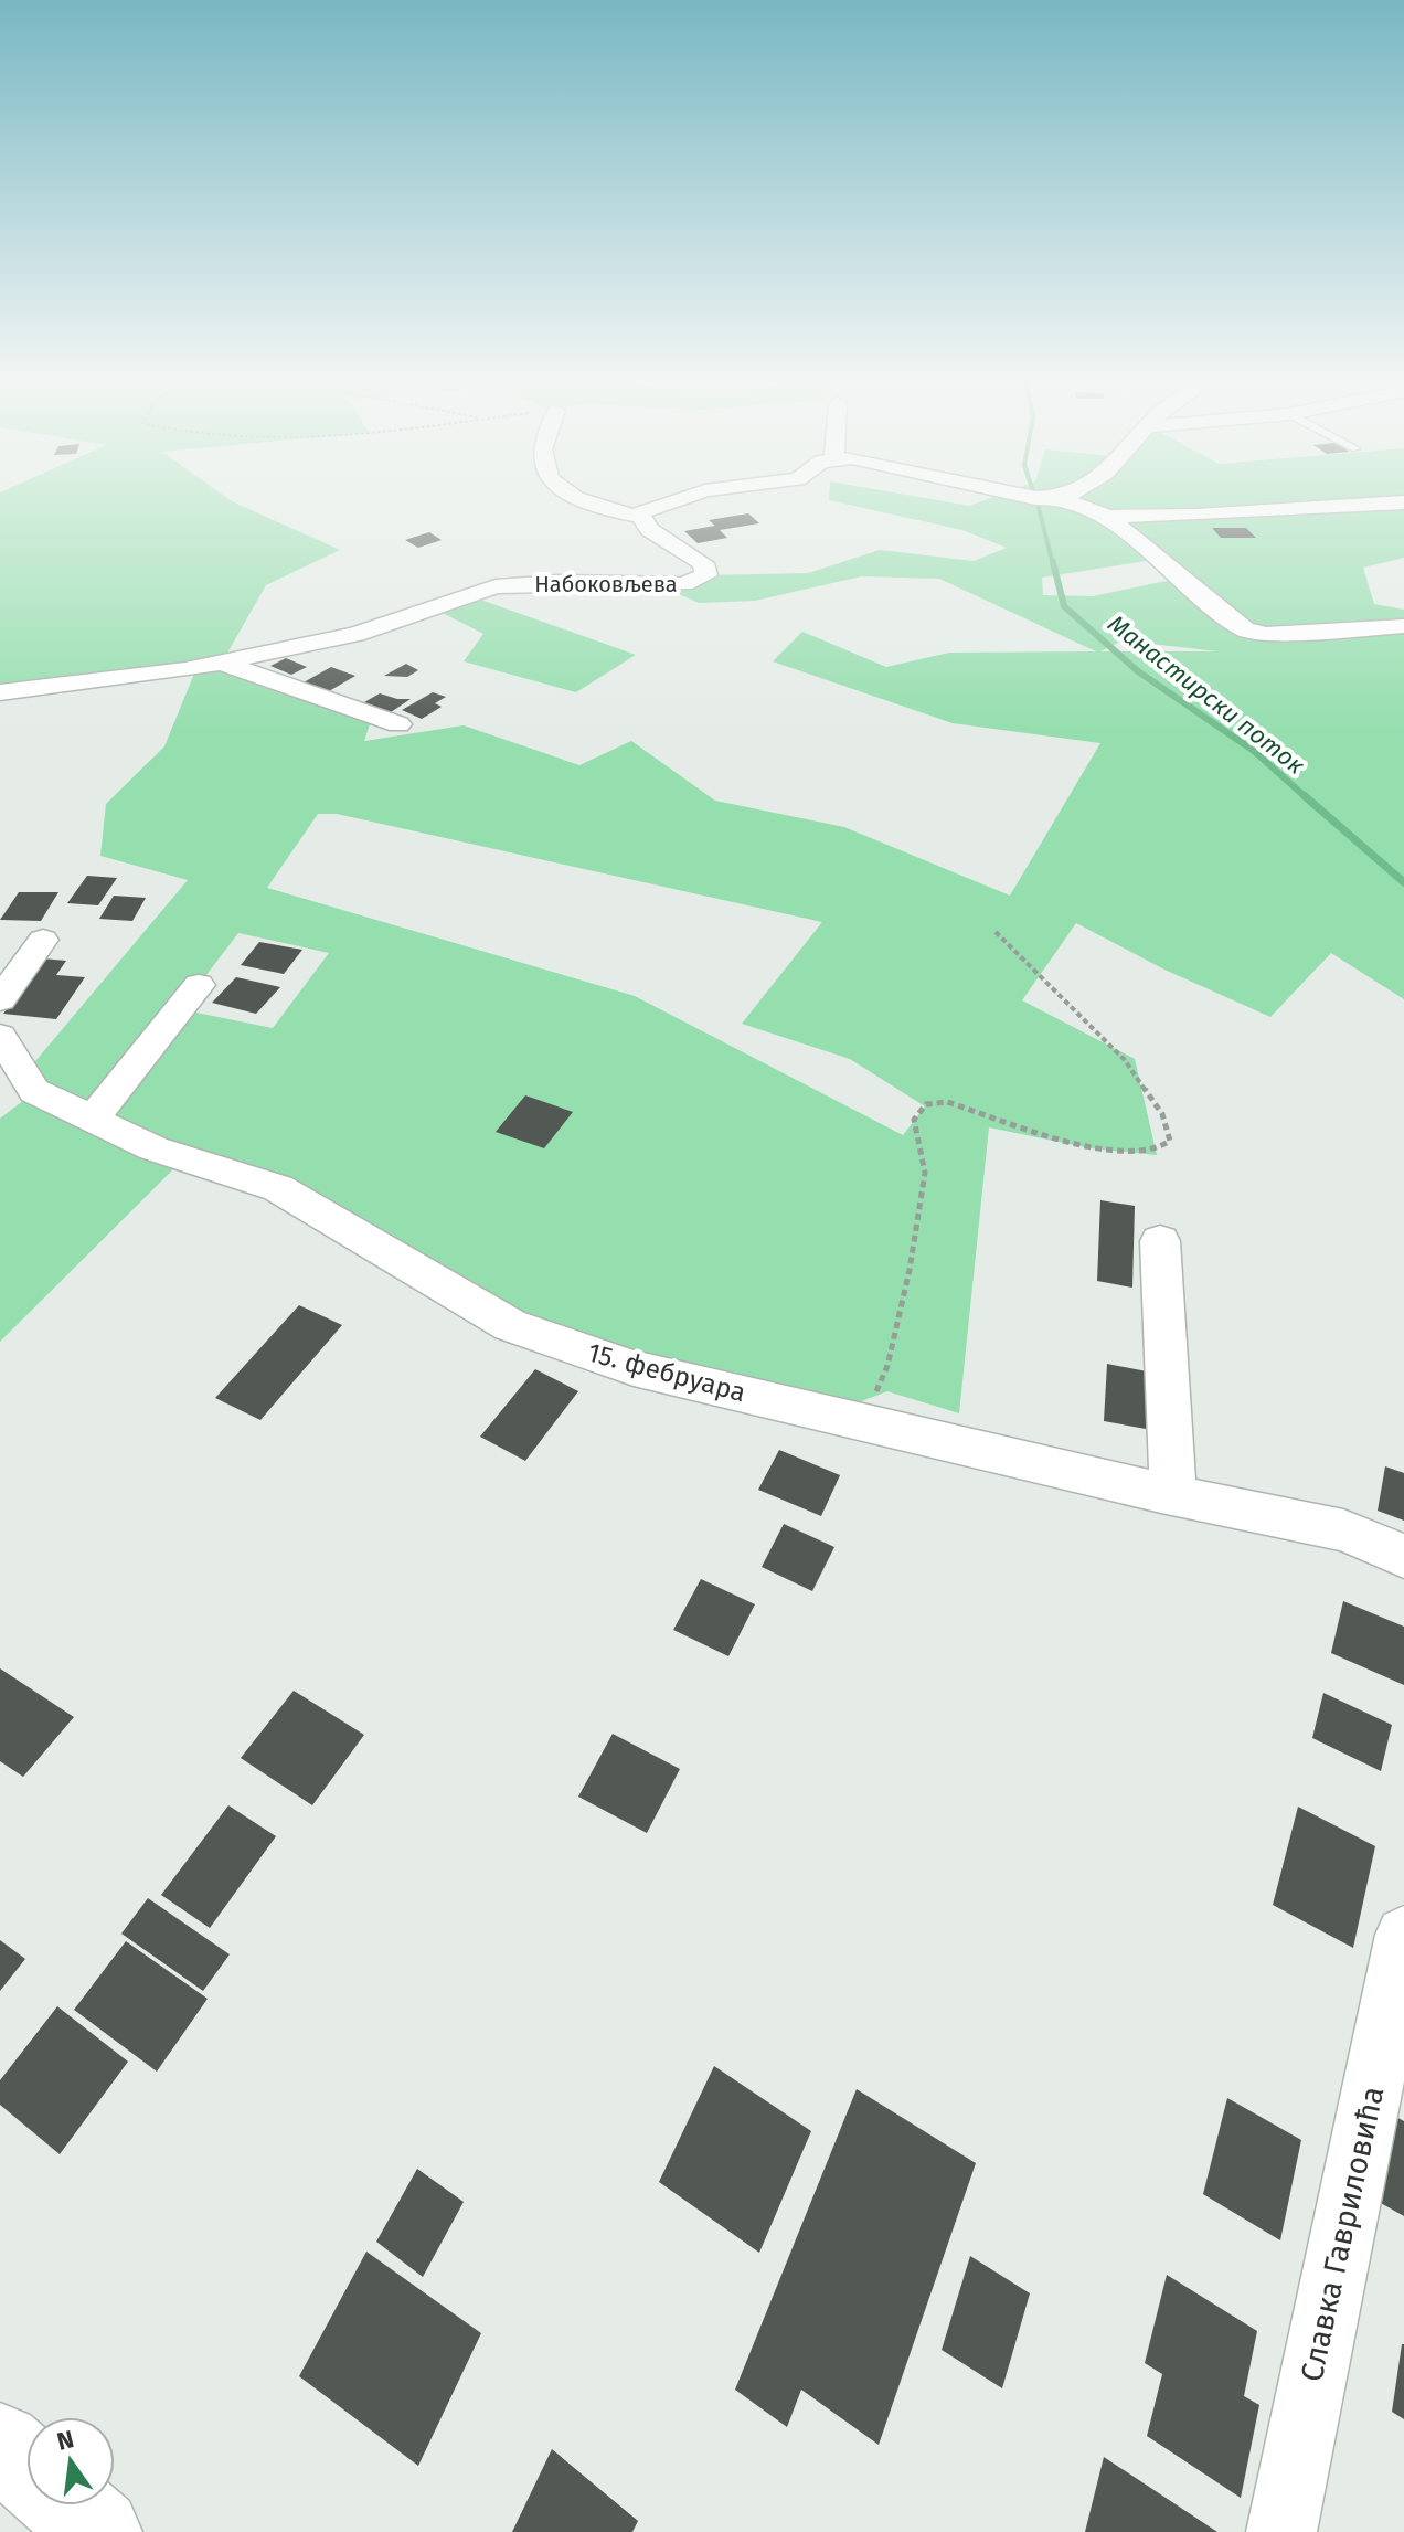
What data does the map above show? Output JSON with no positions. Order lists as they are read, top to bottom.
{
  "streets": {
    "street": ["Набоковљева", "15. фебруара", "Славка Гавриловића"]
  },
  "water": ["Манастирски поток"],
  "north": "top"
}
